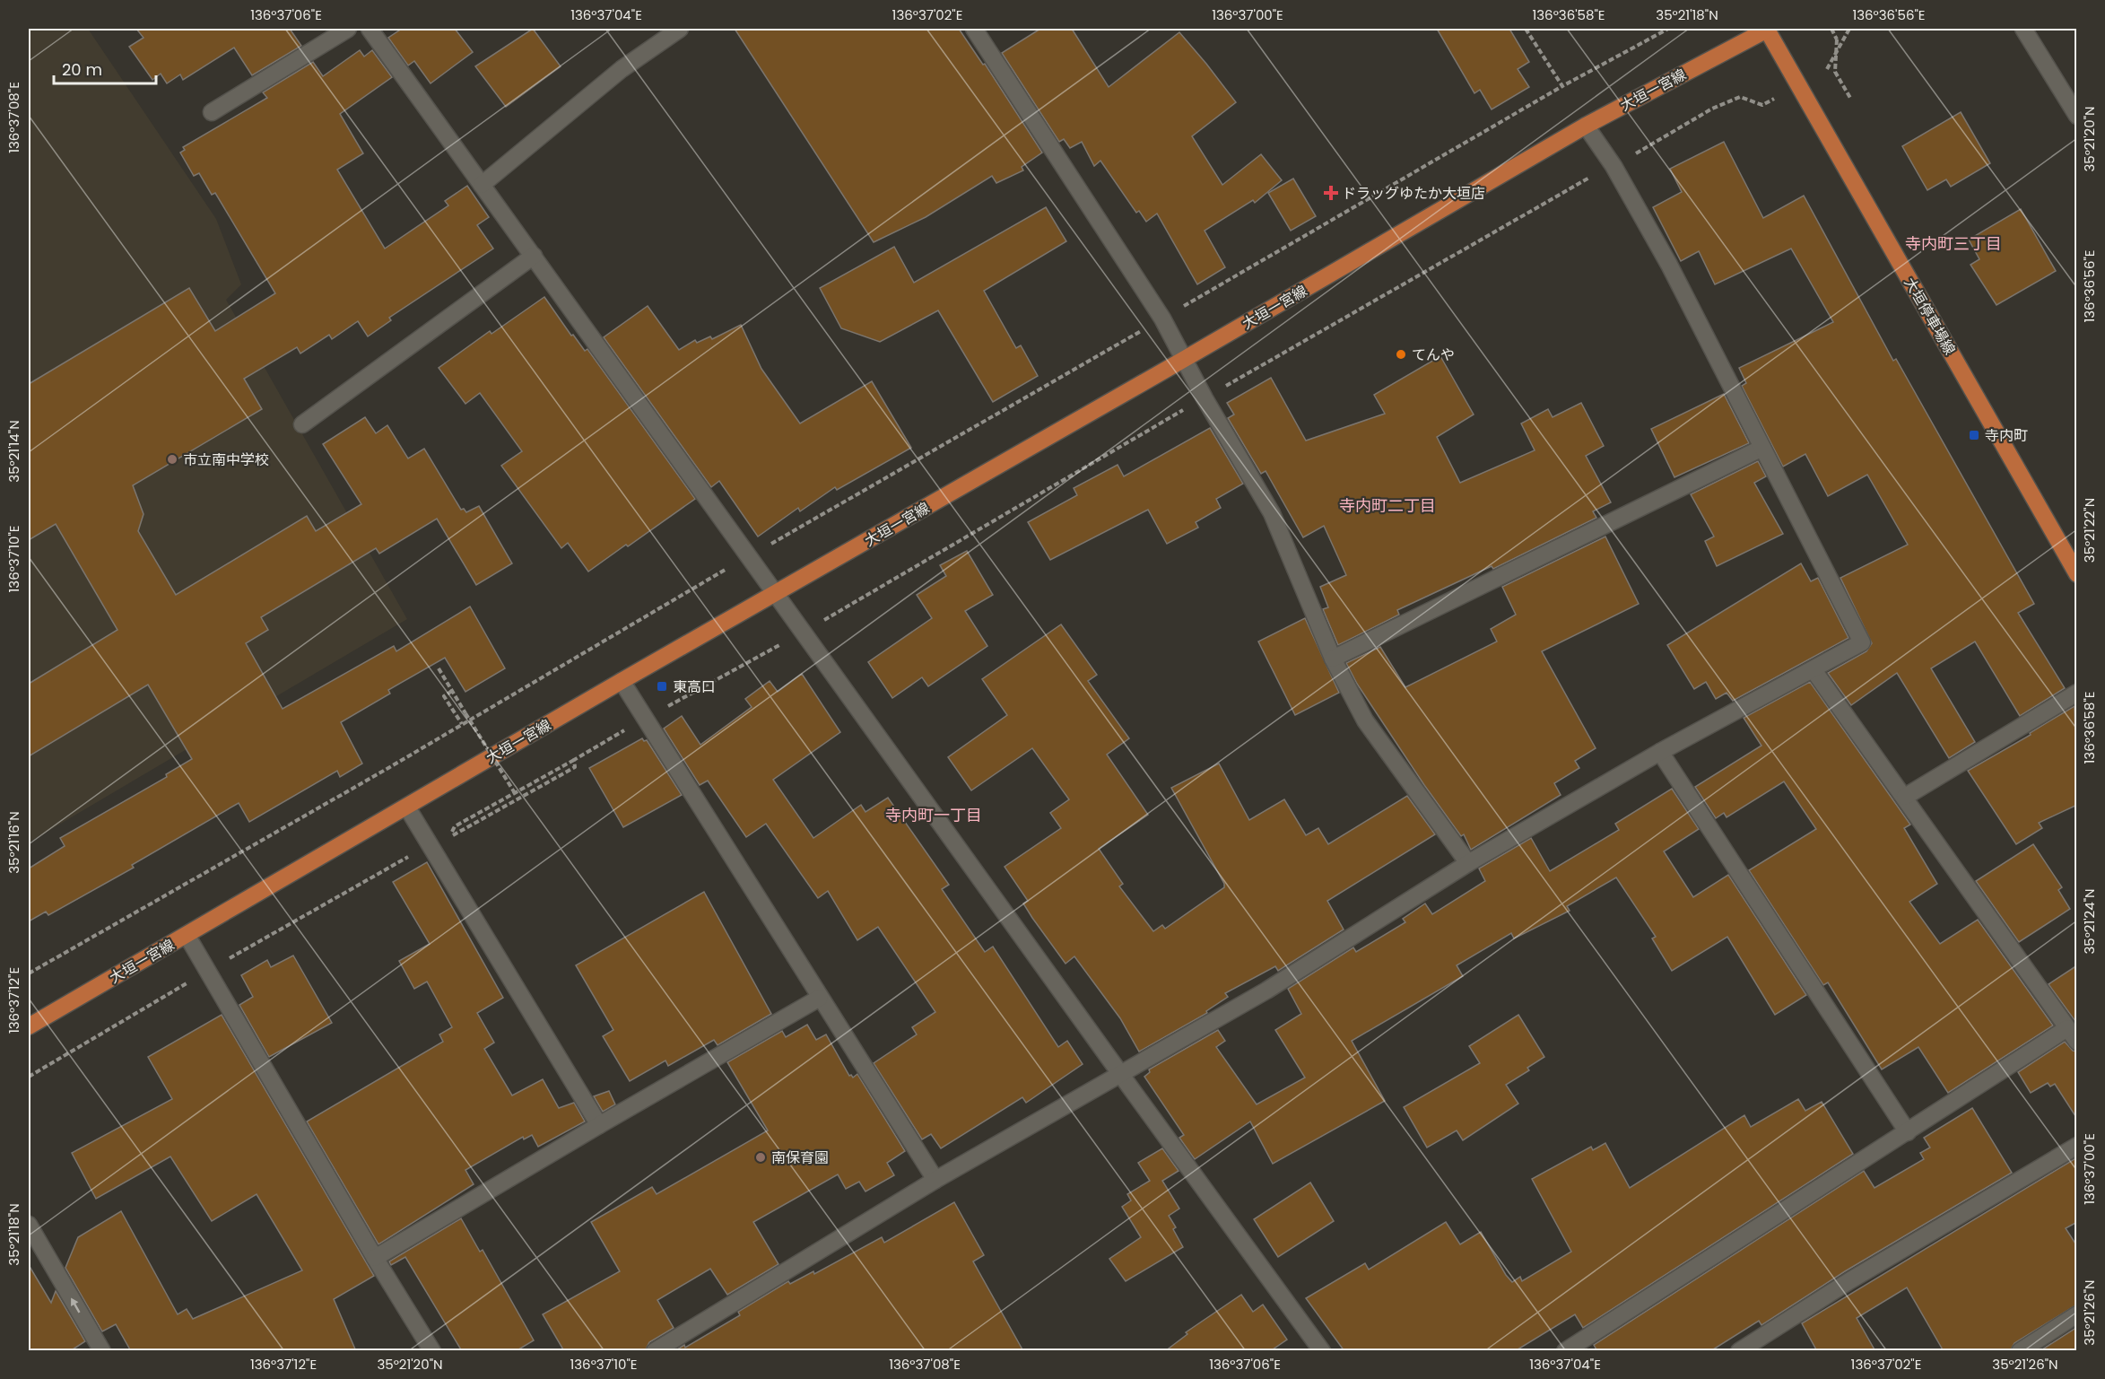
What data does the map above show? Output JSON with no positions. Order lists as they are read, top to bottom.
{
  "streets": {
    "main road": ["大垣一宮線", "大垣停車場線"]
  },
  "crossings": [
    ["大垣一宮線", "大垣停車場線"]
  ],
  "districts": ["寺内町三丁目", "寺内町二丁目", "寺内町一丁目"],
  "places": {
    "health": ["ドラッグゆたか大垣店"],
    "other": ["てんや", "市立南中学校", "南保育園"],
    "transit": ["寺内町", "東高口"]
  },
  "scale_bar": "20 m",
  "coordinates": [
    "136°37'06\"E",
    "136°37'04\"E",
    "136°37'02\"E",
    "136°37'00\"E",
    "136°36'58\"E",
    "35°21'18\"N",
    "136°36'56\"E",
    "136°37'08\"E",
    "35°21'20\"N",
    "35°21'14\"N",
    "35°21'22\"N",
    "136°37'10\"E",
    "35°21'16\"N",
    "35°21'24\"N",
    "136°37'12\"E",
    "35°21'26\"N"
  ]
}
